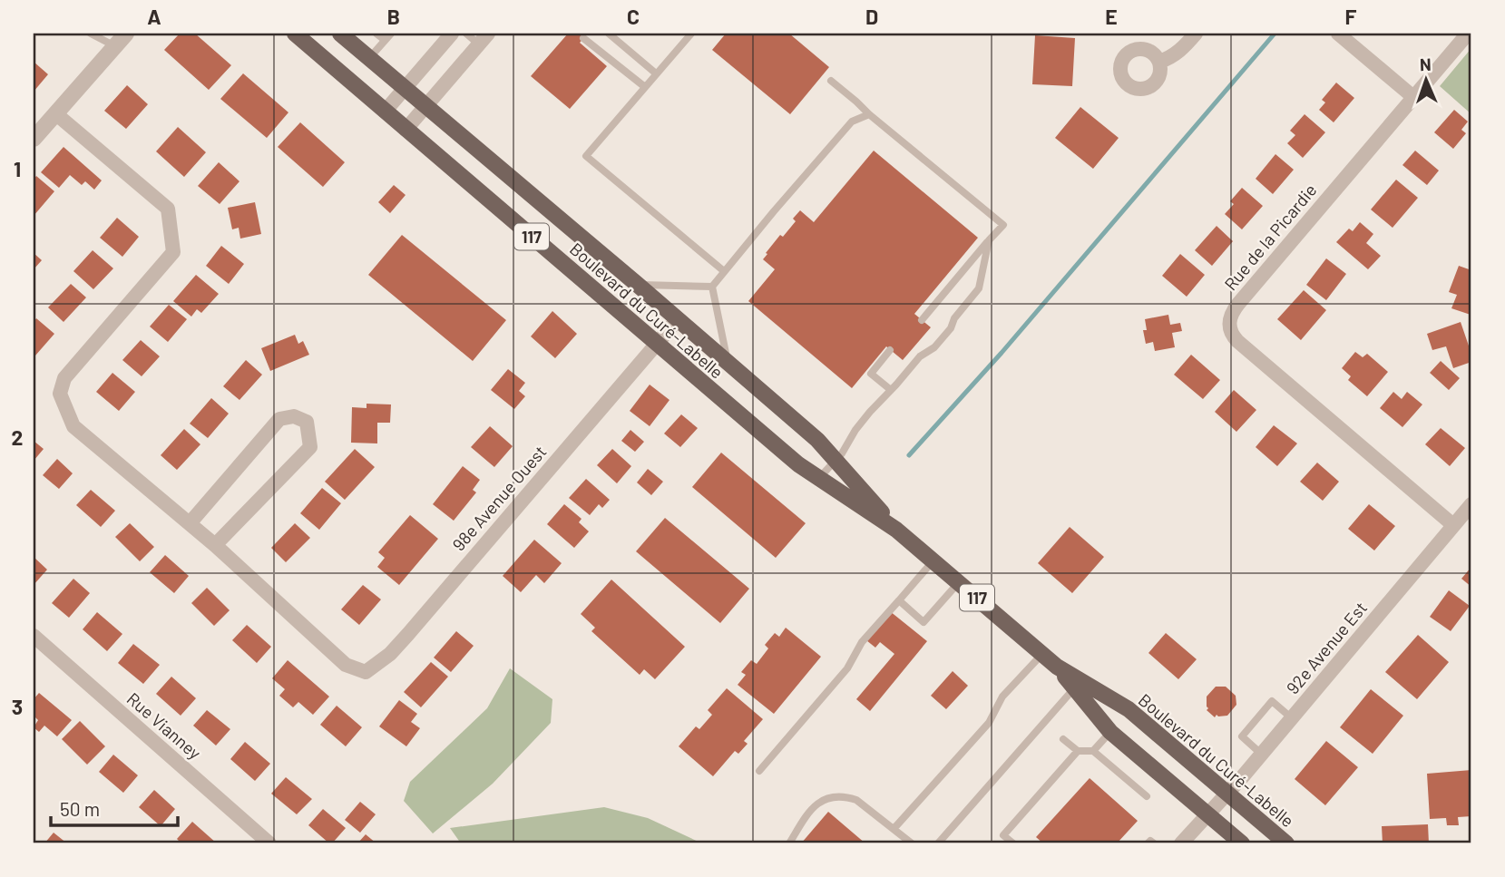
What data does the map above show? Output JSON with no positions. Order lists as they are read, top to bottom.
{
  "streets": {
    "main road": ["117", "Boulevard du Curé-Labelle"],
    "street": [
      "Rue de la Picardie",
      "98e Avenue Ouest",
      "92e Avenue Est",
      "Rue Vianney"
    ]
  },
  "crossings": [
    ["Rue de la Picardie", "92e Avenue Est"],
    ["Boulevard du Curé-Labelle", "98e Avenue Ouest"],
    ["Boulevard du Curé-Labelle", "92e Avenue Est"]
  ],
  "scale_bar": "50 m",
  "north": "top",
  "grid": {
    "columns": [
      "A",
      "B",
      "C",
      "D",
      "E",
      "F"
    ],
    "rows": ["1", "2", "3"]
  }
}
